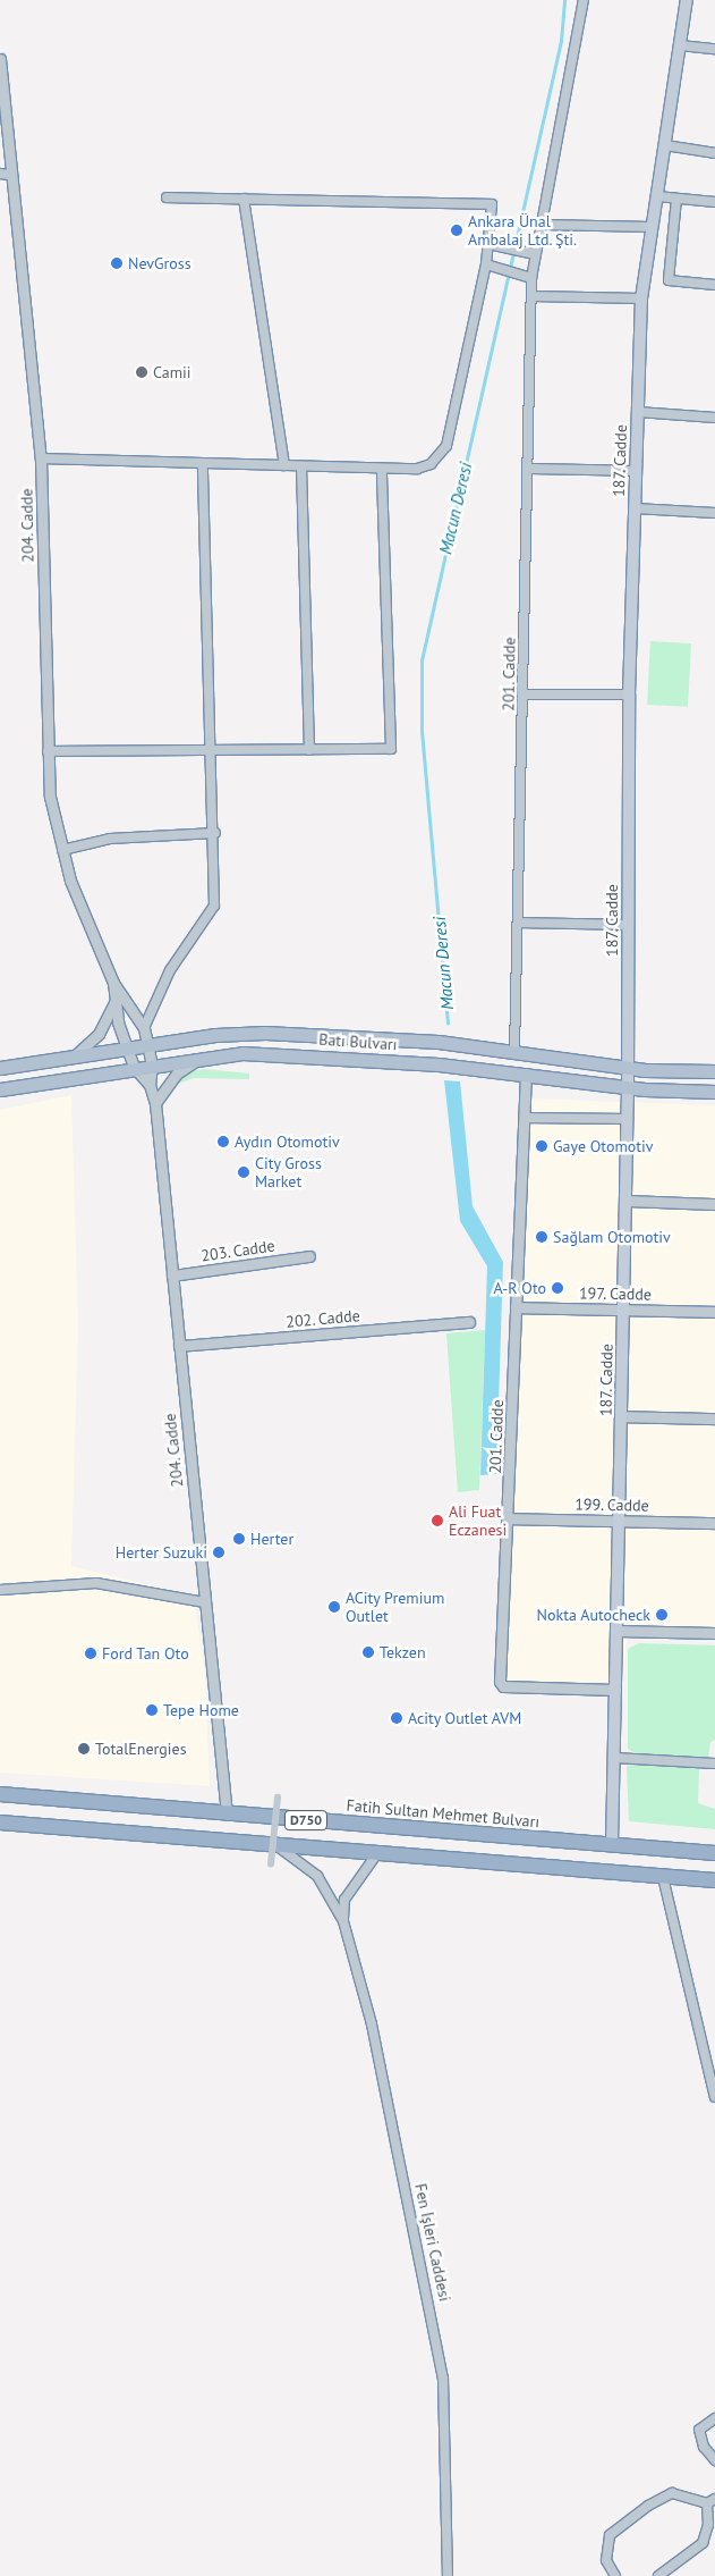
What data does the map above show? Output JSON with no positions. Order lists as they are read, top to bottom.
{
  "streets": {
    "highway": ["Fatih Sultan Mehmet Bulvarı", "D750"],
    "main road": ["187. Cadde", "Batı Bulvarı"],
    "street": [
      "204. Cadde",
      "201. Cadde",
      "203. Cadde",
      "197. Cadde",
      "202. Cadde",
      "199. Cadde",
      "Fen İşleri Caddesi"
    ]
  },
  "crossings": [
    ["187. Cadde", "201. Cadde"],
    ["187. Cadde", "Batı Bulvarı"],
    ["187. Cadde", "197. Cadde"],
    ["187. Cadde", "199. Cadde"],
    ["187. Cadde", "Fatih Sultan Mehmet Bulvarı"],
    ["204. Cadde", "Batı Bulvarı"],
    ["204. Cadde", "203. Cadde"],
    ["204. Cadde", "202. Cadde"],
    ["204. Cadde", "Fatih Sultan Mehmet Bulvarı"],
    ["201. Cadde", "Batı Bulvarı"],
    ["201. Cadde", "197. Cadde"],
    ["201. Cadde", "199. Cadde"]
  ],
  "water": ["Macun Deresi"],
  "places": [
    "Ankara Ünal Ambalaj Ltd. Şti.",
    "NevGross",
    "Camii",
    "Aydın Otomotiv",
    "Gaye Otomotiv",
    "City Gross Market",
    "Sağlam Otomotiv",
    "A-R Oto",
    "Ali Fuat Eczanesi",
    "Herter",
    "Herter Suzuki",
    "ACity Premium Outlet",
    "Nokta Autocheck",
    "Tekzen",
    "Ford Tan Oto",
    "Tepe Home",
    "Acity Outlet AVM",
    "TotalEnergies"
  ]
}
